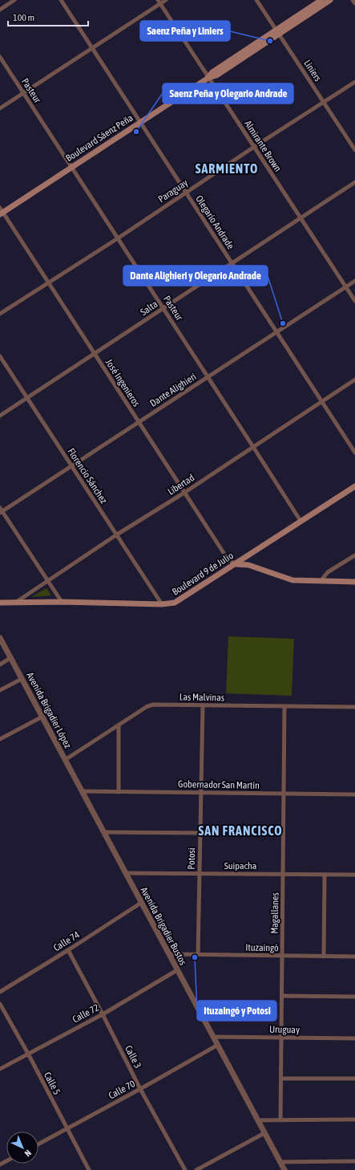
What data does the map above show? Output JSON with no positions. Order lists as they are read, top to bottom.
{
  "streets": {
    "main road": ["Boulevard Sáenz Peña", "Boulevard 9 de Julio"],
    "street": [
      "Liniers",
      "Pasteur",
      "Almirante Brown",
      "Paraguay",
      "Olegario Andrade",
      "Salta",
      "José Ingenieros",
      "Dante Alighieri",
      "Florencio Sánchez",
      "Libertad",
      "Las Malvinas",
      "Avenida Brigadier López",
      "Gobernador San Martín",
      "Potosi",
      "Suipacha",
      "Magallanes",
      "Avenida Brigadier Bustos",
      "Calle 74",
      "Ituzaingó",
      "Calle 72",
      "Uruguay",
      "Calle 3",
      "Calle 5",
      "Calle 70"
    ]
  },
  "crossings": [
    ["Liniers", "Boulevard Sáenz Peña"],
    ["Liniers", "Paraguay"],
    ["Pasteur", "Boulevard Sáenz Peña"],
    ["Pasteur", "Paraguay"],
    ["Pasteur", "Salta"],
    ["Pasteur", "Dante Alighieri"],
    ["Pasteur", "Libertad"],
    ["Pasteur", "Boulevard 9 de Julio"],
    ["Boulevard Sáenz Peña", "Almirante Brown"],
    ["Boulevard Sáenz Peña", "Olegario Andrade"],
    ["Boulevard Sáenz Peña", "José Ingenieros"],
    ["Almirante Brown", "Paraguay"],
    ["Almirante Brown", "Salta"],
    ["Almirante Brown", "Dante Alighieri"],
    ["Paraguay", "Olegario Andrade"],
    ["Paraguay", "José Ingenieros"],
    ["Olegario Andrade", "Salta"],
    ["Olegario Andrade", "Dante Alighieri"],
    ["Olegario Andrade", "Libertad"],
    ["Salta", "José Ingenieros"],
    ["Salta", "Florencio Sánchez"],
    ["José Ingenieros", "Dante Alighieri"],
    ["José Ingenieros", "Libertad"],
    ["José Ingenieros", "Boulevard 9 de Julio"],
    ["Dante Alighieri", "Florencio Sánchez"],
    ["Florencio Sánchez", "Libertad"],
    ["Florencio Sánchez", "Boulevard 9 de Julio"],
    ["Libertad", "Boulevard 9 de Julio"],
    ["Las Malvinas", "Avenida Brigadier López"],
    ["Las Malvinas", "Potosi"],
    ["Las Malvinas", "Magallanes"],
    ["Avenida Brigadier López", "Gobernador San Martín"],
    ["Avenida Brigadier López", "Avenida Brigadier Bustos"],
    ["Gobernador San Martín", "Potosi"],
    ["Gobernador San Martín", "Magallanes"],
    ["Gobernador San Martín", "Avenida Brigadier Bustos"],
    ["Potosi", "Suipacha"],
    ["Potosi", "Ituzaingó"],
    ["Suipacha", "Magallanes"],
    ["Suipacha", "Avenida Brigadier Bustos"],
    ["Magallanes", "Ituzaingó"],
    ["Magallanes", "Uruguay"],
    ["Avenida Brigadier Bustos", "Calle 74"],
    ["Avenida Brigadier Bustos", "Ituzaingó"],
    ["Avenida Brigadier Bustos", "Calle 72"],
    ["Avenida Brigadier Bustos", "Uruguay"],
    ["Avenida Brigadier Bustos", "Calle 70"],
    ["Calle 74", "Calle 3"],
    ["Calle 72", "Calle 3"],
    ["Calle 72", "Calle 5"],
    ["Calle 3", "Calle 70"],
    ["Calle 5", "Calle 70"]
  ],
  "districts": ["SARMIENTO", "SAN FRANCISCO"],
  "places": [
    "Saenz Peña y Liniers",
    "Saenz Peña y Olegario Andrade",
    "Dante Alighieri y Olegario Andrade",
    "Ituzaingó y Potosi"
  ],
  "scale_bar": "100 m",
  "north": "bottom right"
}
